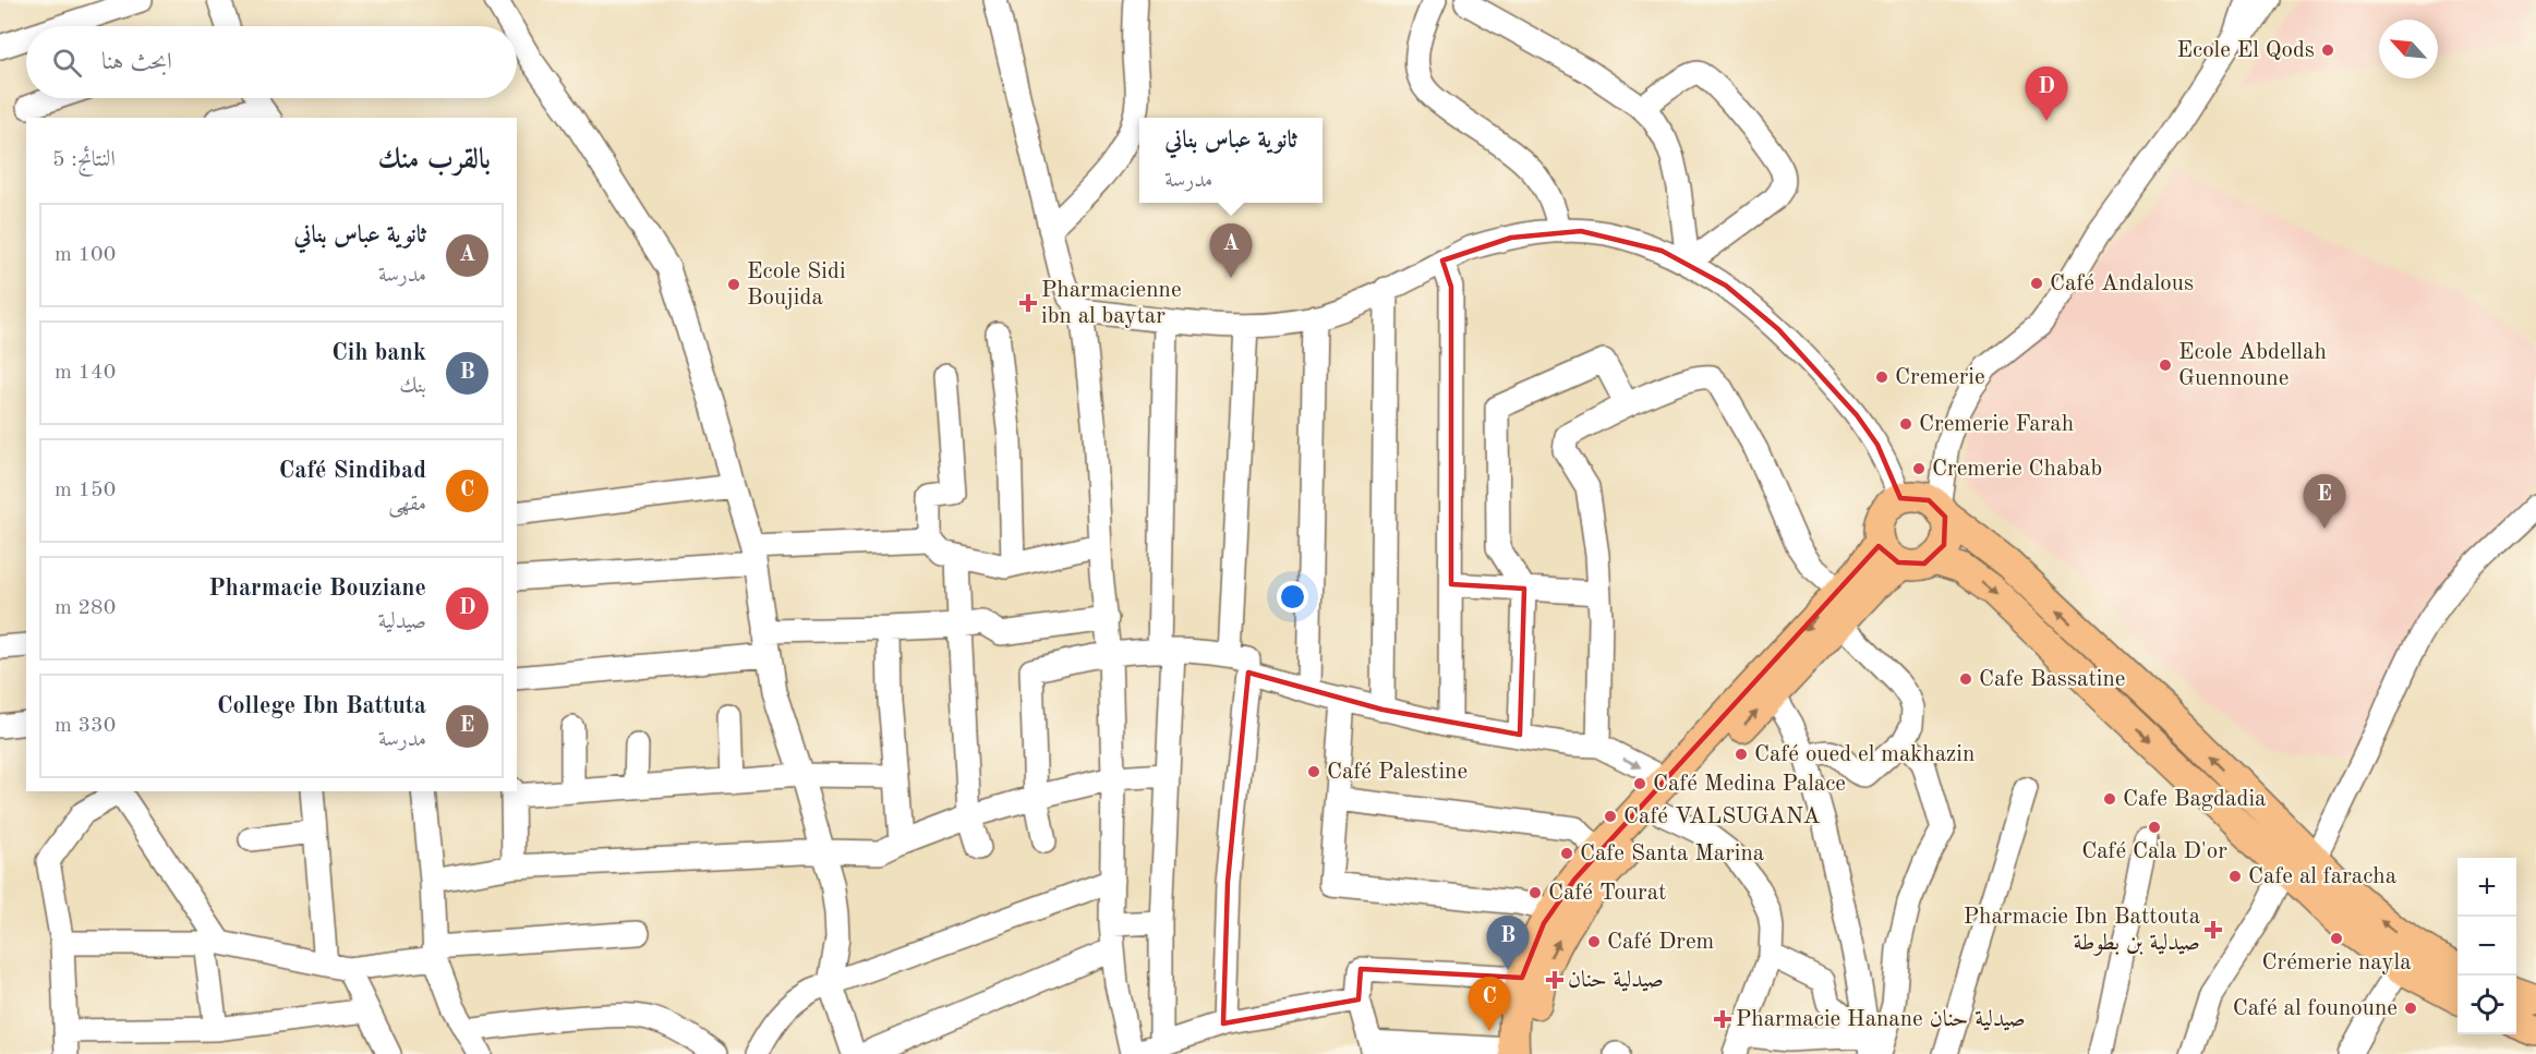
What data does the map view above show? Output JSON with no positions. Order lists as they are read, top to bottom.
{
  "places": {
    "other": [
      "Ecole El Qods",
      "Café Andalous",
      "Ecole Sidi Boujida",
      "Ecole Abdellah Guennoune",
      "Cremerie",
      "Cremerie Farah",
      "Cremerie Chabab",
      "Cafe Bassatine",
      "Café oued el makhazin",
      "Café Palestine",
      "Café Medina Palace",
      "Cafe Bagdadia",
      "Café VALSUGANA",
      "Café Cala D'or",
      "Cafe Santa Marina",
      "Cafe al faracha",
      "Café Tourat",
      "Crémerie nayla",
      "Café Drem",
      "Café al founoune"
    ],
    "health": [
      "Pharmacienne ibn al baytar",
      "Pharmacie Ibn Battouta صيدلية بن بطوطة",
      "صيدلية حنان",
      "Pharmacie Hanane صيدلية حنان"
    ]
  },
  "north": "top left",
  "page": {
    "search": "ابحث هنا",
    "pins": [
      "D",
      "A",
      "E",
      "B",
      "C"
    ],
    "popup": ["ثانوية عباس بناني", "مدرسة"],
    "heading": ["بالقرب منك", "النتائج: 5"],
    "list": [
      {
        "mark": "A",
        "name": "ثانوية عباس بناني",
        "note": "مدرسة",
        "value": "100 m"
      },
      {
        "mark": "B",
        "name": "Cih bank",
        "note": "بنك",
        "value": "140 m"
      },
      {
        "mark": "C",
        "name": "Café Sindibad",
        "note": "مقهى",
        "value": "150 m"
      },
      {
        "mark": "D",
        "name": "Pharmacie Bouziane",
        "note": "صيدلية",
        "value": "280 m"
      },
      {
        "mark": "E",
        "name": "College Ibn Battuta",
        "note": "مدرسة",
        "value": "330 m"
      }
    ],
    "map_buttons": ["+", "−"]
  }
}
